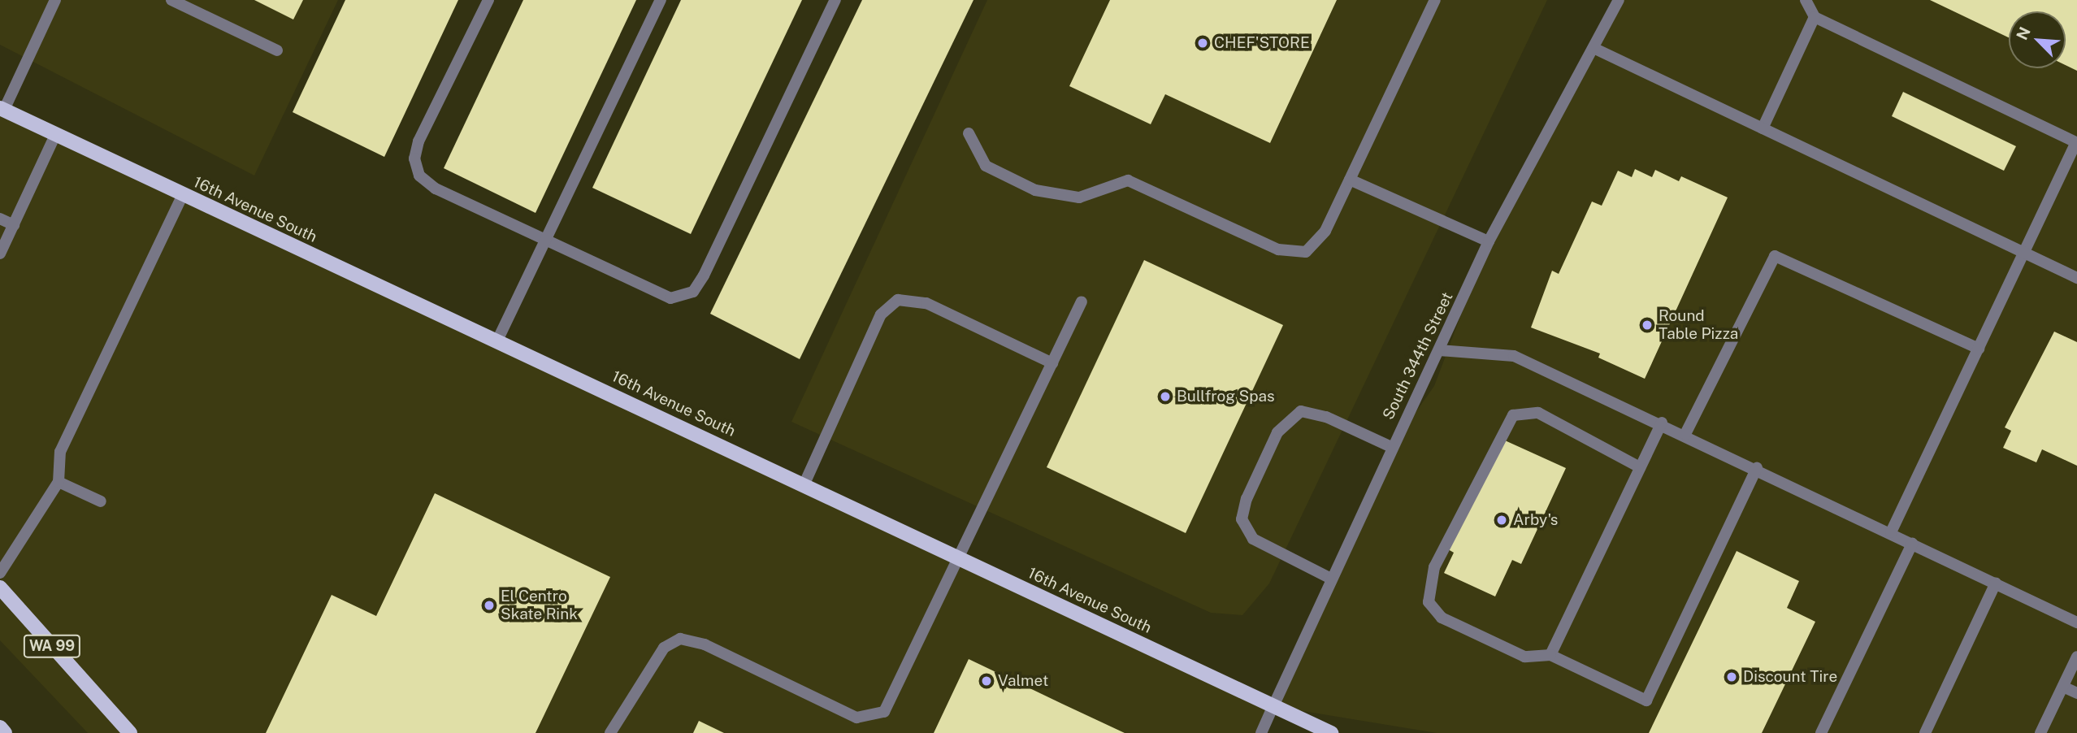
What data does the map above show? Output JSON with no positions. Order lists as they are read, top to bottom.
{
  "streets": {
    "main road": ["16th Avenue South", "WA 99"],
    "street": ["South 344th Street"]
  },
  "crossings": [
    ["16th Avenue South", "South 344th Street"]
  ],
  "places": [
    "CHEF'STORE",
    "Round Table Pizza",
    "Bullfrog Spas",
    "Arby's",
    "El Centro Skate Rink",
    "Discount Tire",
    "Valmet"
  ],
  "north": "top left"
}
